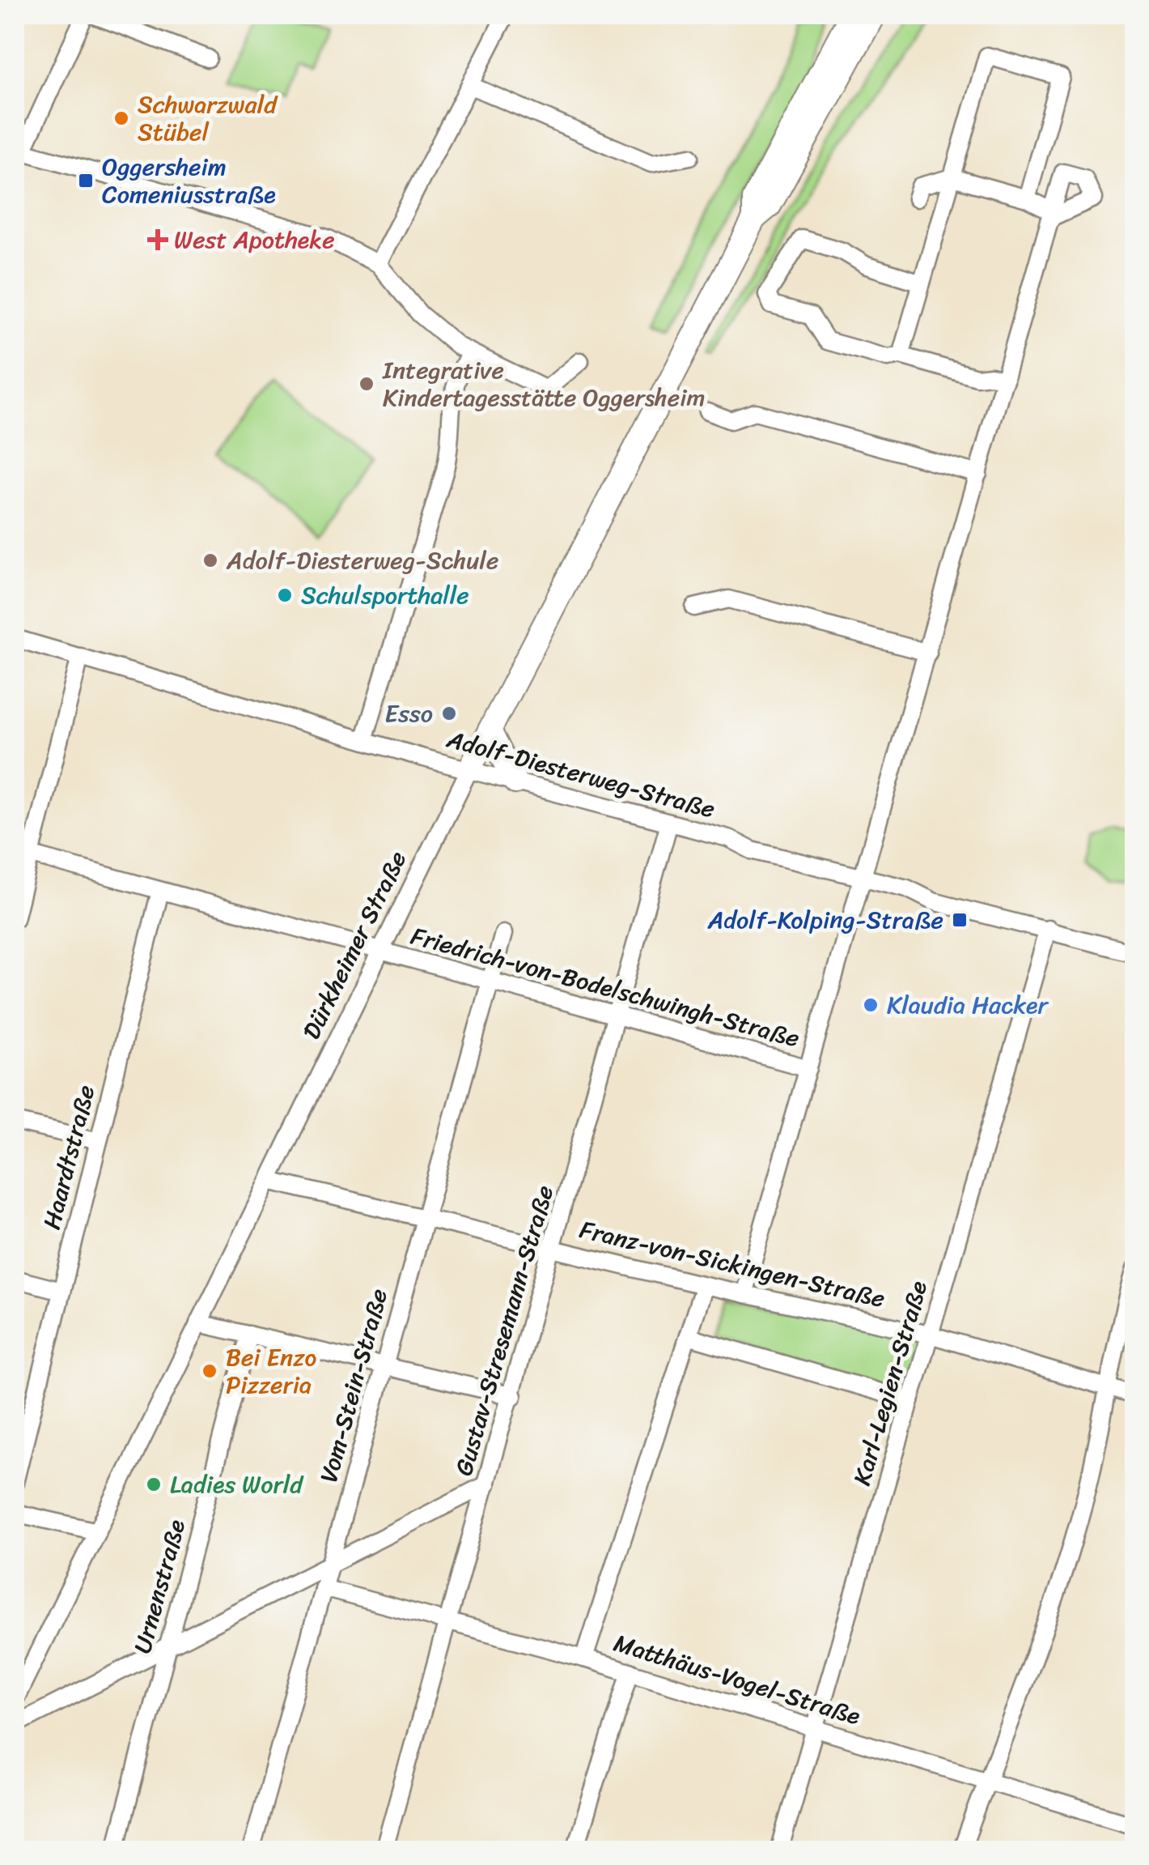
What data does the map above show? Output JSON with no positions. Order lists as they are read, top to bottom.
{
  "streets": {
    "street": [
      "Adolf-Diesterweg-Straße",
      "Dürkheimer Straße",
      "Friedrich-von-Bodelschwingh-Straße",
      "Haardtstraße",
      "Franz-von-Sickingen-Straße",
      "Gustav-Stresemann-Straße",
      "Karl-Legien-Straße",
      "Vom-Stein-Straße",
      "Urnenstraße",
      "Matthäus-Vogel-Straße"
    ]
  },
  "crossings": [
    ["Adolf-Diesterweg-Straße", "Dürkheimer Straße"],
    ["Adolf-Diesterweg-Straße", "Gustav-Stresemann-Straße"],
    ["Adolf-Diesterweg-Straße", "Karl-Legien-Straße"],
    ["Dürkheimer Straße", "Friedrich-von-Bodelschwingh-Straße"],
    ["Dürkheimer Straße", "Franz-von-Sickingen-Straße"],
    ["Friedrich-von-Bodelschwingh-Straße", "Haardtstraße"],
    ["Friedrich-von-Bodelschwingh-Straße", "Gustav-Stresemann-Straße"],
    ["Friedrich-von-Bodelschwingh-Straße", "Vom-Stein-Straße"],
    ["Franz-von-Sickingen-Straße", "Gustav-Stresemann-Straße"],
    ["Franz-von-Sickingen-Straße", "Karl-Legien-Straße"],
    ["Franz-von-Sickingen-Straße", "Vom-Stein-Straße"],
    ["Gustav-Stresemann-Straße", "Matthäus-Vogel-Straße"],
    ["Karl-Legien-Straße", "Matthäus-Vogel-Straße"],
    ["Vom-Stein-Straße", "Matthäus-Vogel-Straße"]
  ],
  "places": {
    "other": [
      "Schwarzwald Stübel",
      "Integrative Kindertagesstätte Oggersheim",
      "Adolf-Diesterweg-Schule",
      "Schulsporthalle",
      "Esso",
      "Klaudia Hacker",
      "Bei Enzo Pizzeria",
      "Ladies World"
    ],
    "transit": ["Oggersheim Comeniusstraße", "Adolf-Kolping-Straße"],
    "health": ["West Apotheke"]
  }
}
